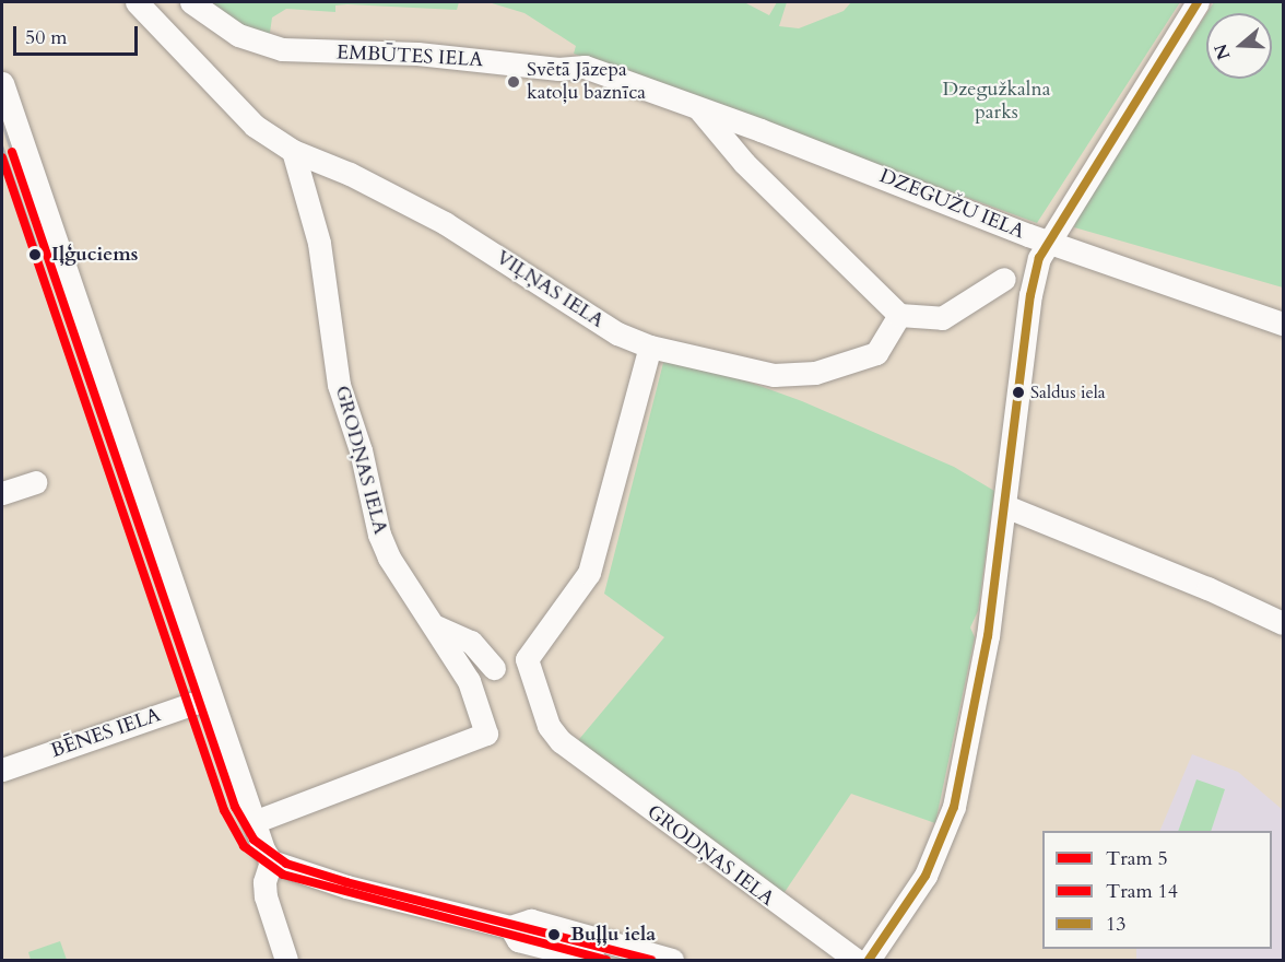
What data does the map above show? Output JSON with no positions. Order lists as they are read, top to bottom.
{
  "streets": {
    "street": [
      "EMBŪTES IELA",
      "DZEGUŽU IELA",
      "VIĻŅAS IELA",
      "GRODŅAS IELA",
      "BĒNES IELA"
    ]
  },
  "crossings": [
    ["EMBŪTES IELA", "DZEGUŽU IELA"],
    ["VIĻŅAS IELA", "GRODŅAS IELA"]
  ],
  "parks": ["Dzegužkalna parks"],
  "places": [
    "Svētā Jāzepa katoļu baznīca",
    "Iļģuciems",
    "Saldus iela",
    "Buļļu iela"
  ],
  "lines": ["transit line 13", "tram line 5", "tram line 14"],
  "legend": ["Tram 5", "Tram 14", "13"],
  "scale_bar": "50 m",
  "north": "left"
}
